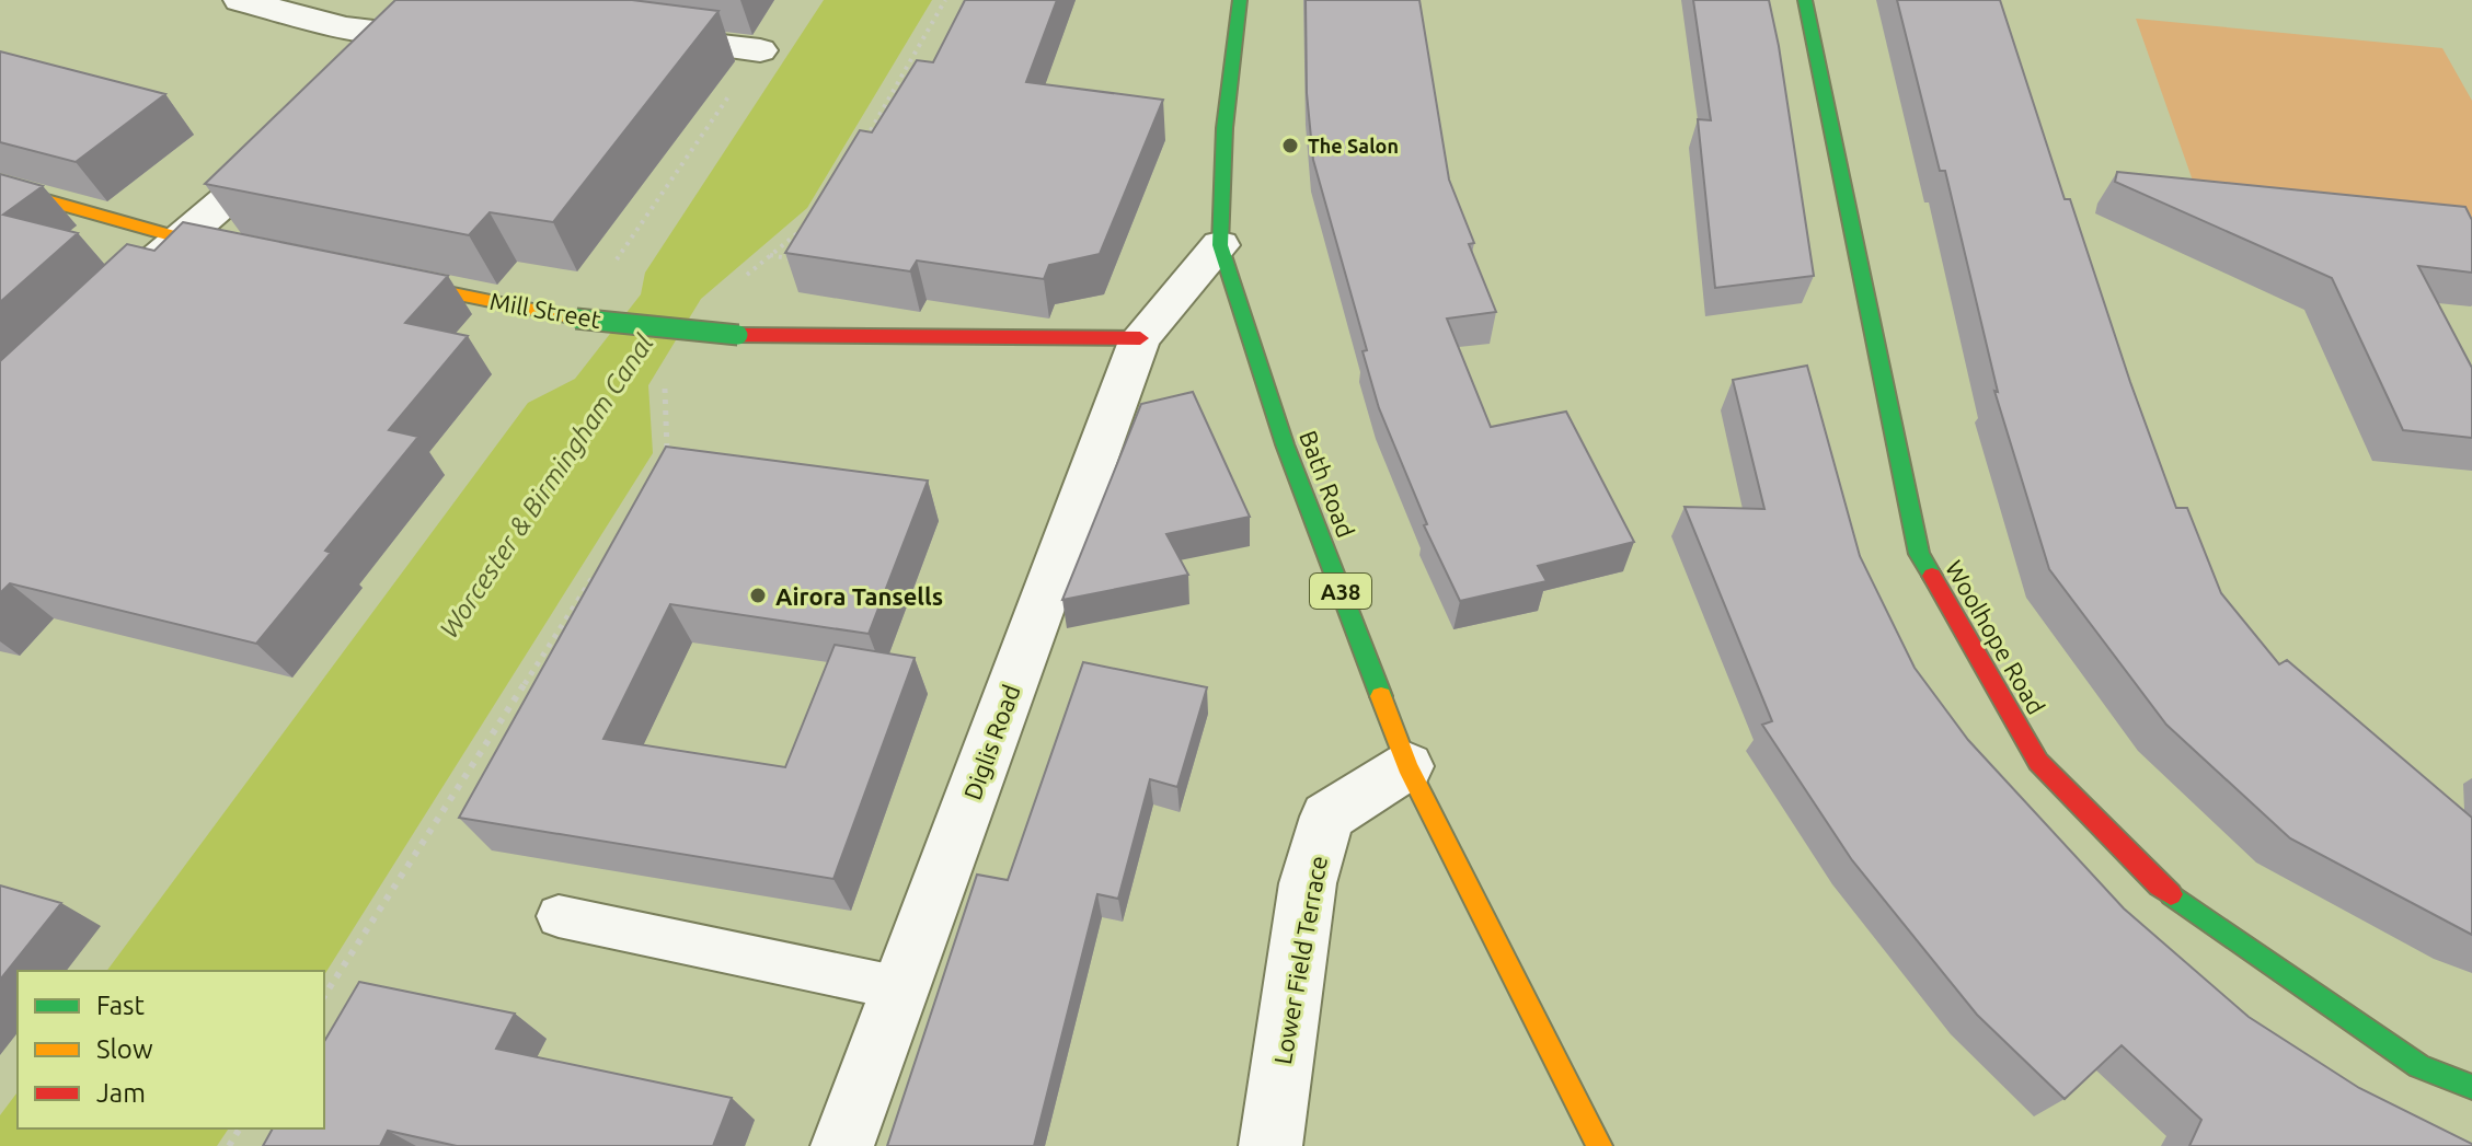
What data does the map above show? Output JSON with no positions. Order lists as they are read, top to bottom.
{
  "streets": {
    "street": [
      "Mill Street",
      "Bath Road",
      "A38",
      "Woolhope Road",
      "Diglis Road",
      "Lower Field Terrace"
    ]
  },
  "crossings": [
    ["Mill Street", "Diglis Road"],
    ["Bath Road", "Lower Field Terrace"]
  ],
  "water": ["Worcester & Birmingham Canal"],
  "places": ["The Salon", "Airora Tansells"],
  "legend": ["Fast", "Slow", "Jam"]
}
